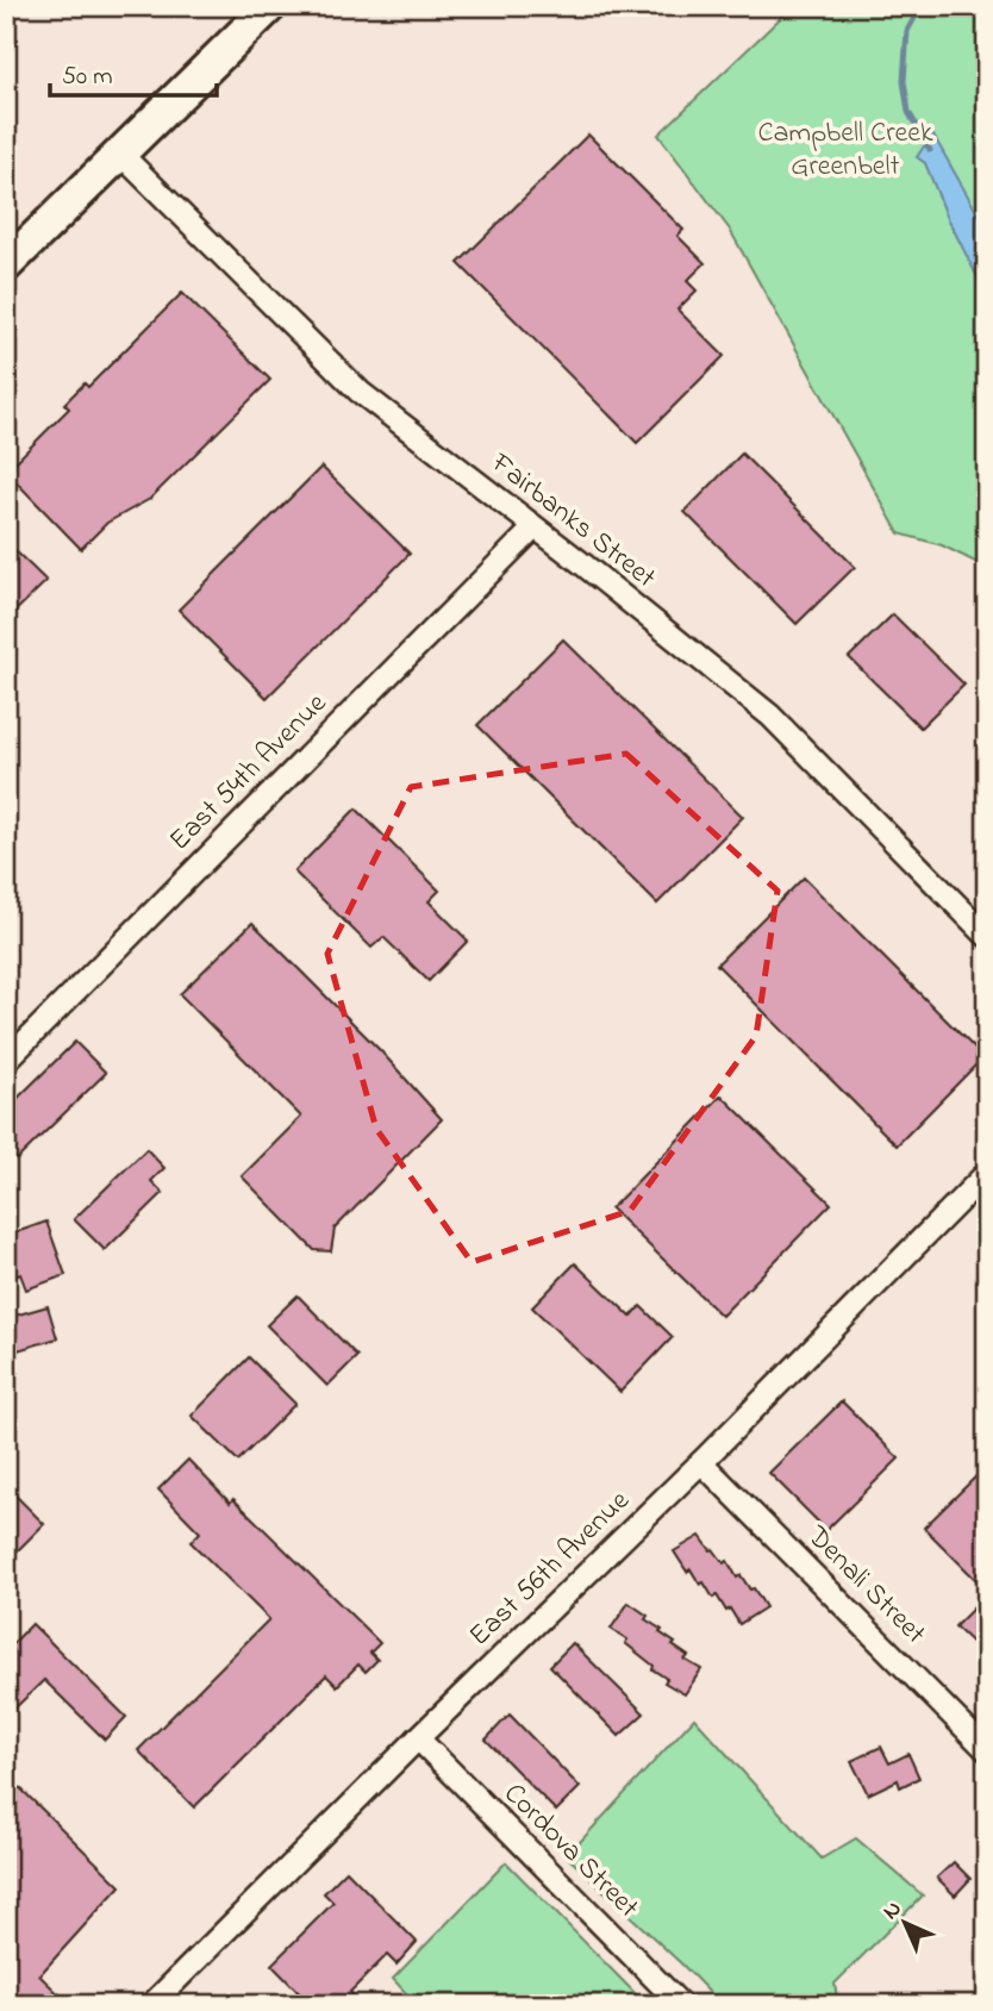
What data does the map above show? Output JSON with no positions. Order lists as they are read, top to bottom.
{
  "streets": {
    "street": [
      "Fairbanks Street",
      "East 54th Avenue",
      "East 56th Avenue",
      "Denali Street",
      "Cordova Street"
    ]
  },
  "crossings": [
    ["Fairbanks Street", "East 54th Avenue"],
    ["East 56th Avenue", "Denali Street"],
    ["East 56th Avenue", "Cordova Street"]
  ],
  "parks": ["Campbell Creek Greenbelt"],
  "scale_bar": "50 m",
  "north": "top left"
}
